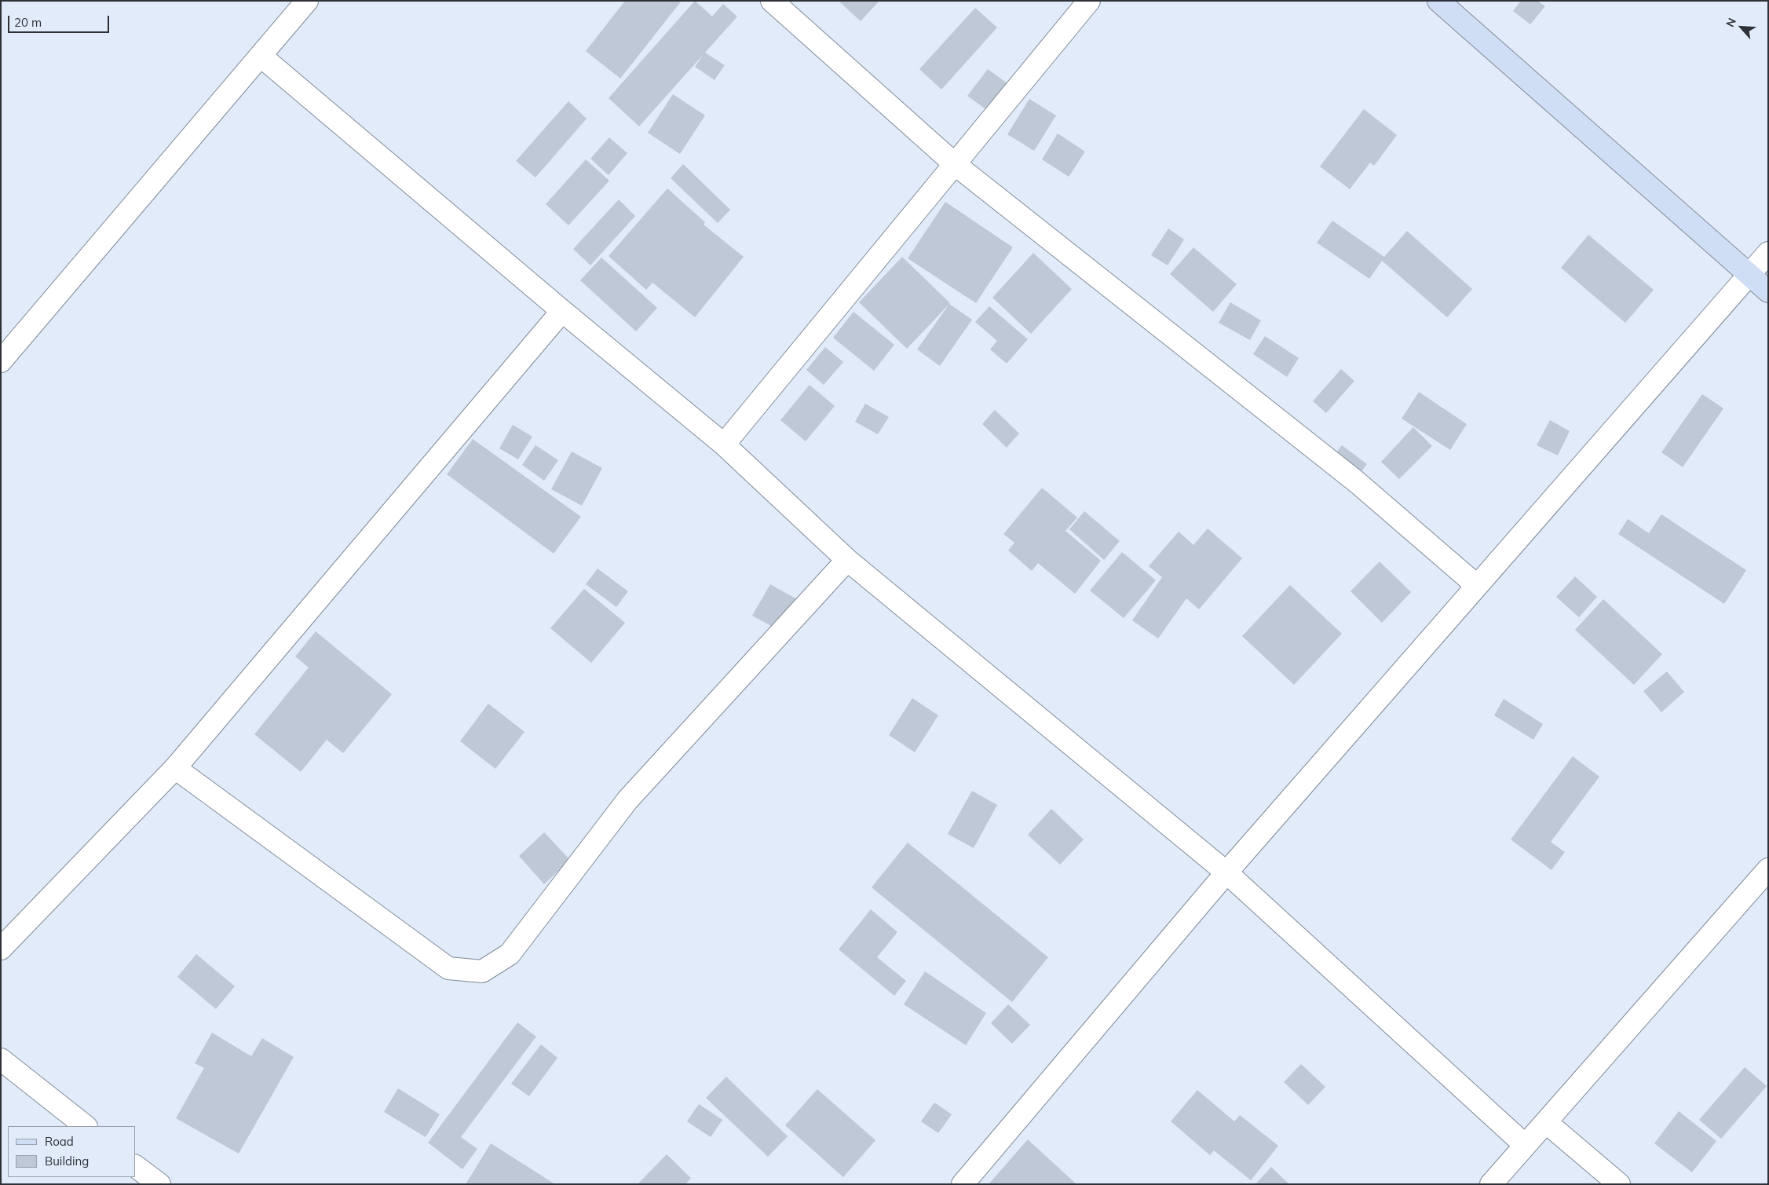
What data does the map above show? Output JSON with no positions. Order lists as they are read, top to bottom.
{
  "legend": ["Road", "Building"],
  "scale_bar": "20 m",
  "north": "top left"
}
